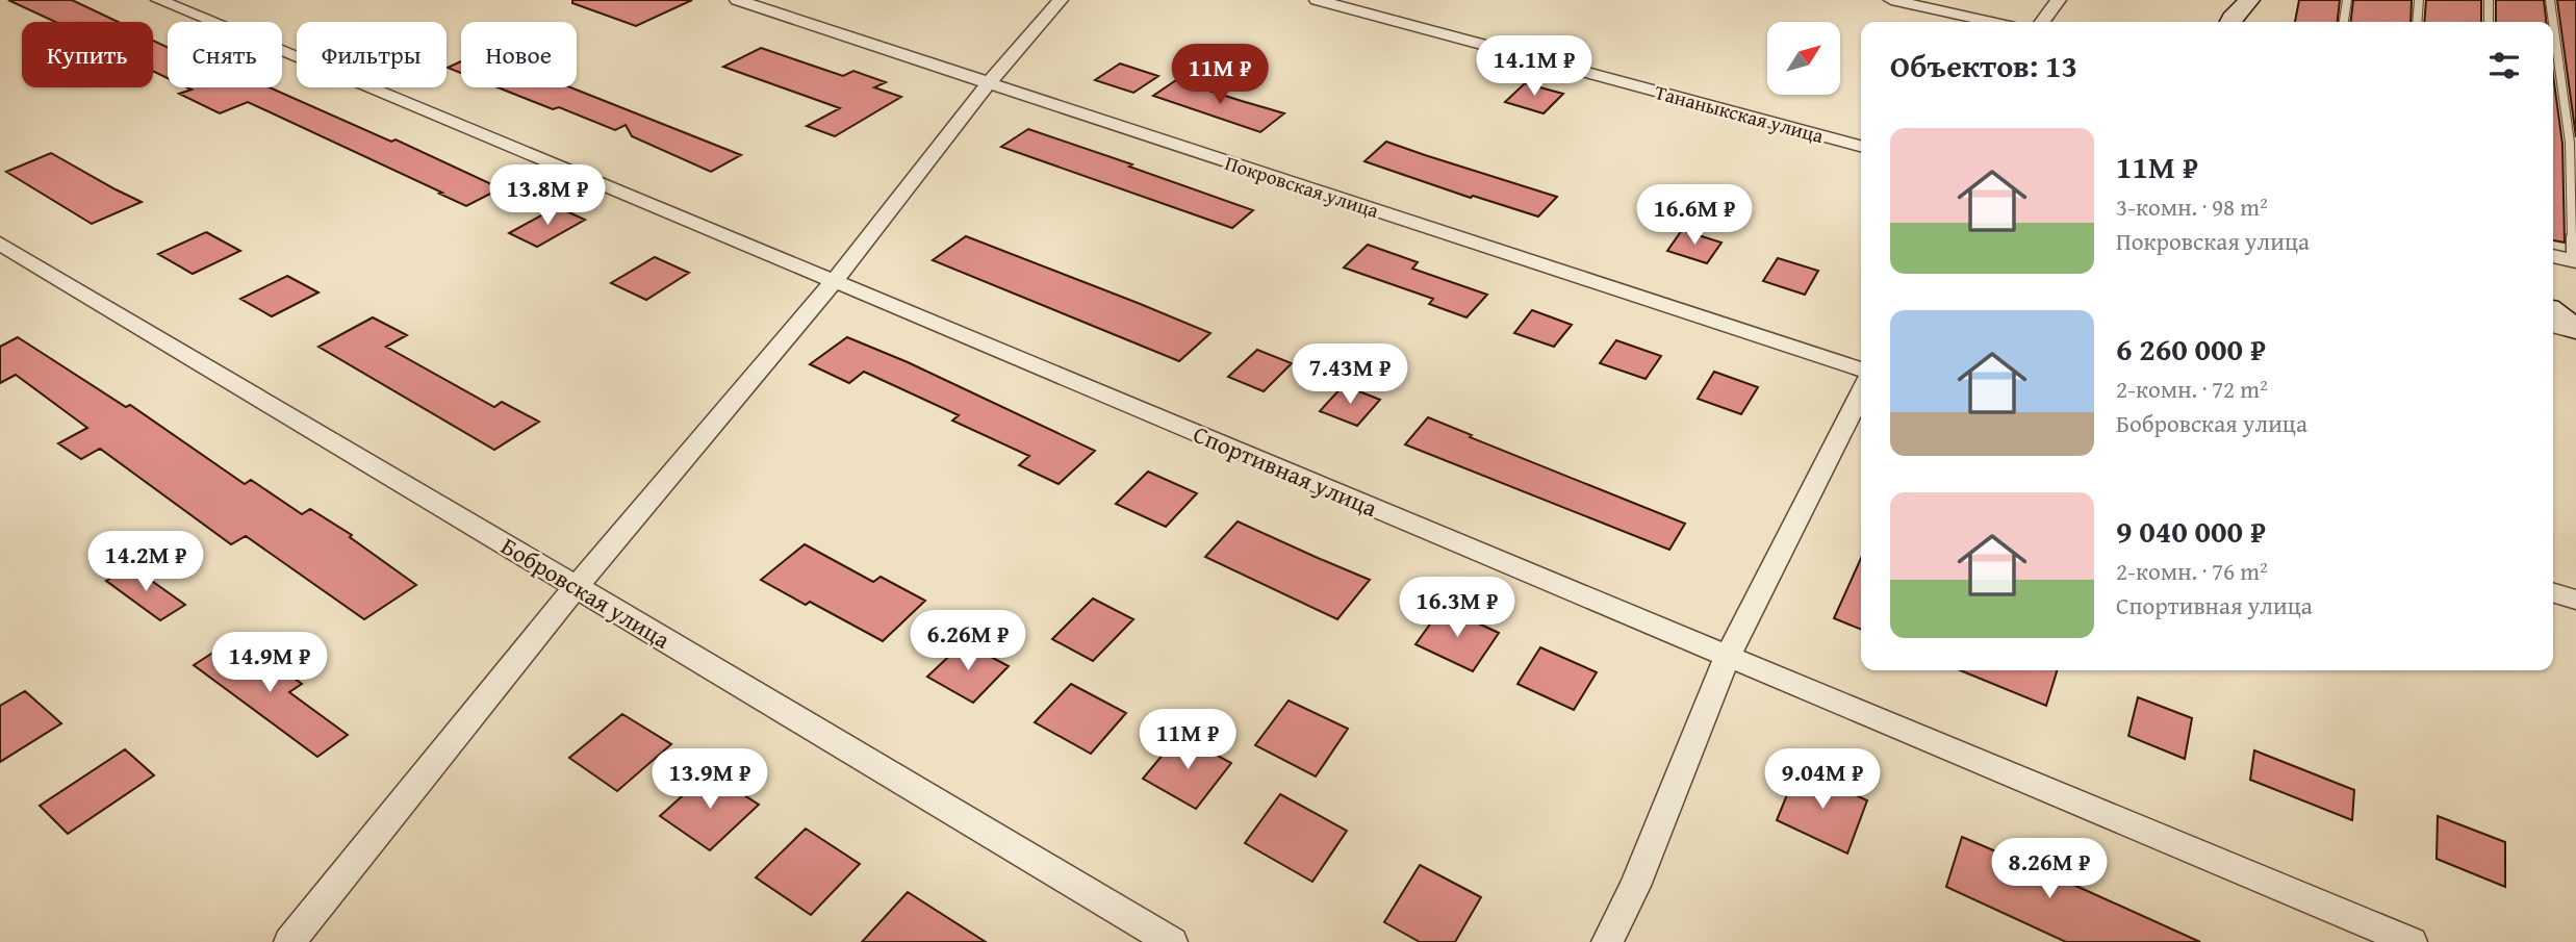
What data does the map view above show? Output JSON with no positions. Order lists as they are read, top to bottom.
{
  "streets": {
    "street": [
      "Тананыкская улица",
      "Покровская улица",
      "Спортивная улица",
      "Бобровская улица"
    ]
  },
  "north": "top right",
  "page": {
    "chip": [
      "Купить",
      "Снять",
      "Фильтры",
      "Новое"
    ],
    "heading": "Объектов: 13",
    "price": [
      "14.1M ₽",
      "11M ₽",
      "13.8M ₽",
      "16.6M ₽",
      "7.43M ₽",
      "14.2M ₽",
      "16.3M ₽",
      "6.26M ₽",
      "14.9M ₽",
      "11M ₽",
      "13.9M ₽",
      "9.04M ₽",
      "8.26M ₽"
    ],
    "list": [
      {
        "name": "11M ₽",
        "note": "3-комн. · 98 m² · Покровская улица"
      },
      {
        "name": "6 260 000 ₽",
        "note": "2-комн. · 72 m² · Бобровская улица"
      },
      {
        "name": "9 040 000 ₽",
        "note": "2-комн. · 76 m² · Спортивная улица"
      }
    ]
  }
}
